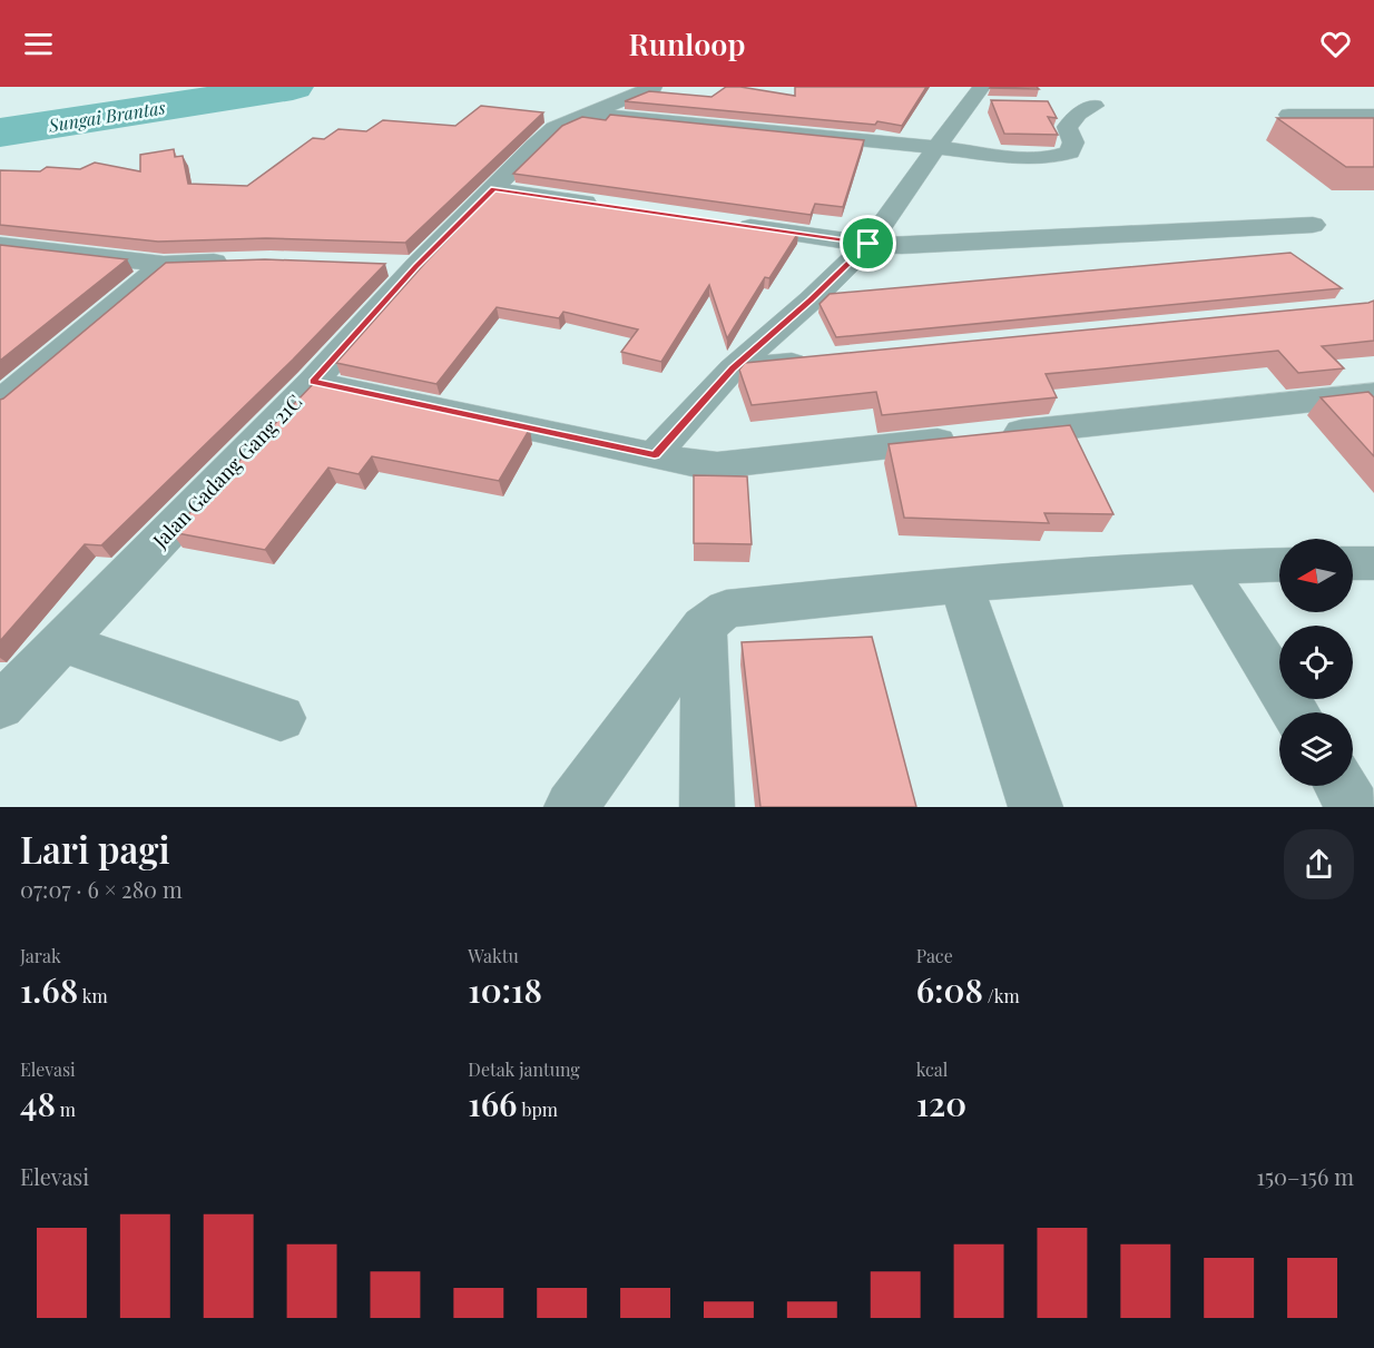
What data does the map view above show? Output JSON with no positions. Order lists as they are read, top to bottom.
{
  "streets": {
    "street": ["Jalan Gadang Gang 21C"]
  },
  "water": ["Sungai Brantas"],
  "north": "left",
  "page": {
    "header": "Runloop",
    "heading": ["Lari pagi", "07:07 · 6 × 280 m"],
    "stats": [
      ["Jarak", "1.68 km"],
      ["Waktu", "10:18"],
      ["Pace", "6:08 /km"],
      ["Elevasi", "48 m"],
      ["Detak jantung", "166 bpm"],
      ["kcal", "120"]
    ],
    "chart": ["Elevasi", "150–156 m"]
  }
}
